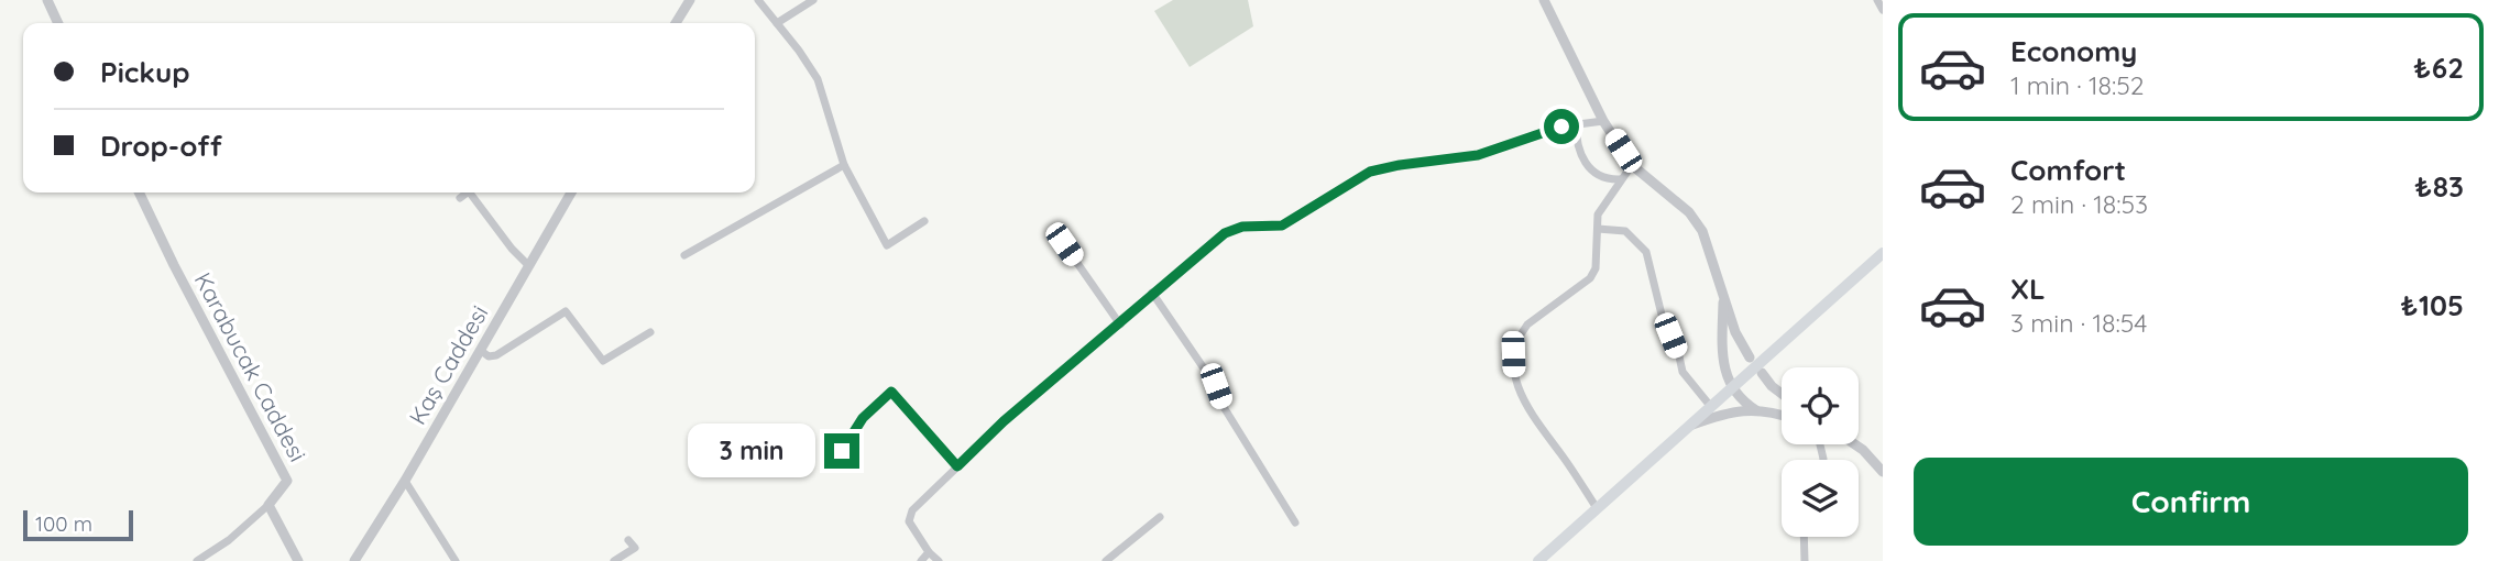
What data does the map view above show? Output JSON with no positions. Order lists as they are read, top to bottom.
{
  "streets": {
    "street": ["Kaş Caddesi", "Karabucak Caddesi"]
  },
  "scale_bar": "100 m",
  "page": {
    "list": [
      {
        "name": "Economy",
        "note": "1 min · 18:52",
        "value": "₺62"
      },
      {
        "name": "Comfort",
        "note": "2 min · 18:53",
        "value": "₺83"
      },
      {
        "name": "XL",
        "note": "3 min · 18:54",
        "value": "₺105"
      }
    ],
    "banner": ["Pickup", "Drop-off"],
    "bubble": "3 min",
    "buttons": "Confirm",
    "scale": "100 m"
  }
}
